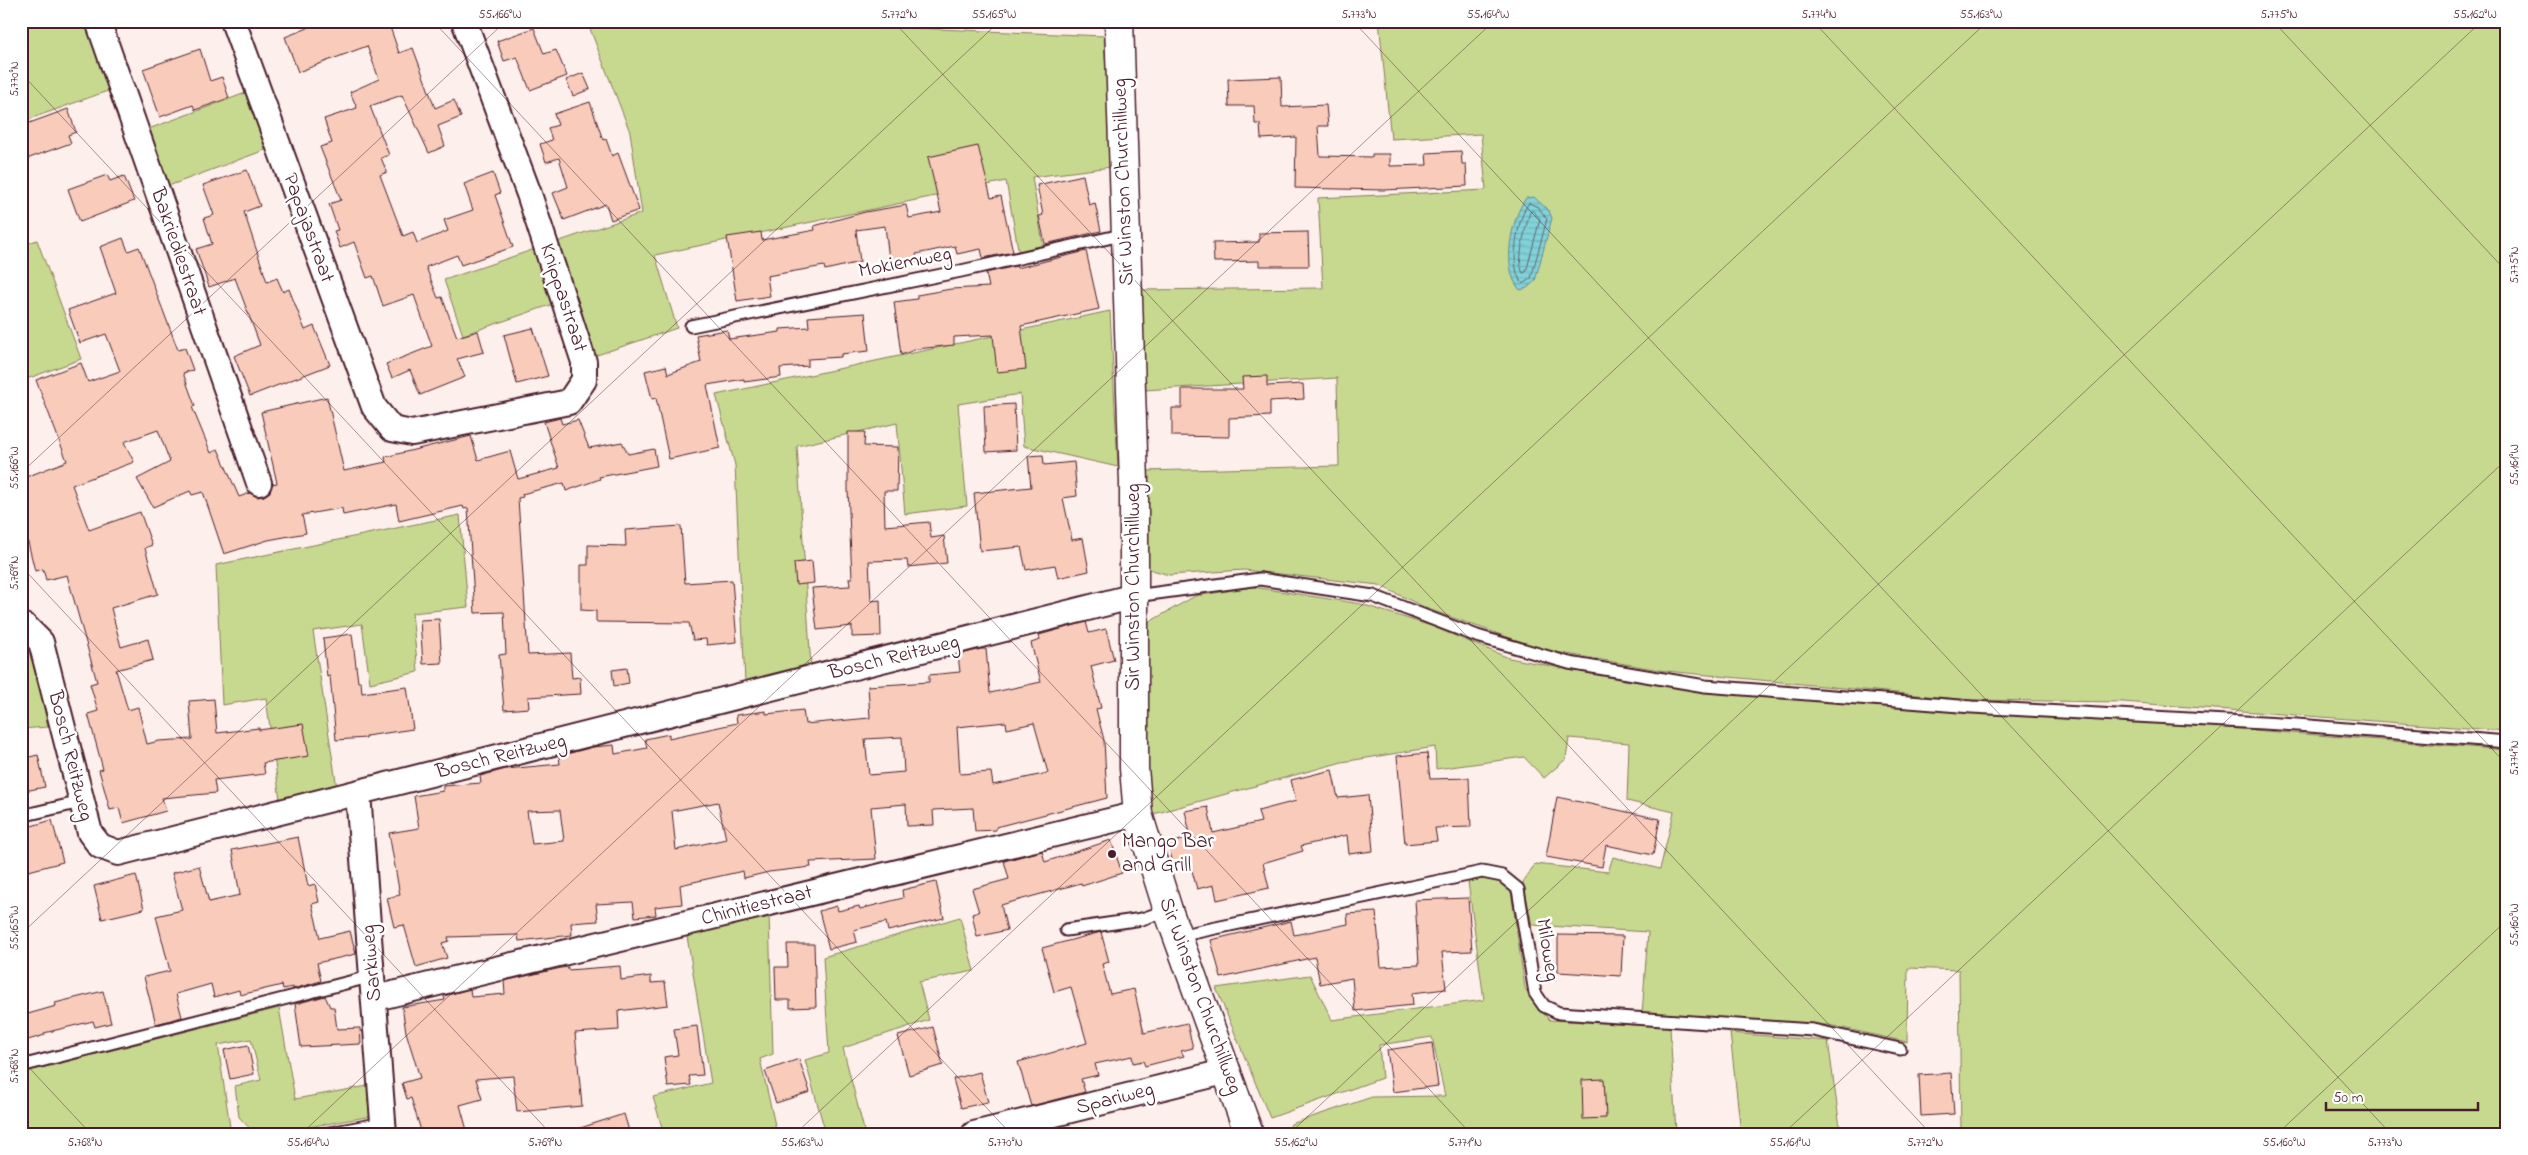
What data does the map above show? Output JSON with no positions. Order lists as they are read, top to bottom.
{
  "streets": {
    "street": [
      "Sir Winston Churchillweg",
      "Papajastraat",
      "Bakriediestraat",
      "Knippastraat",
      "Bosch Reitzweg",
      "Chinitiestraat",
      "Sarkiweg",
      "Spariweg"
    ],
    "lane": ["Mokiemweg", "Miloweg"]
  },
  "crossings": [
    ["Sir Winston Churchillweg", "Mokiemweg"],
    ["Sir Winston Churchillweg", "Bosch Reitzweg"],
    ["Sir Winston Churchillweg", "Chinitiestraat"],
    ["Sir Winston Churchillweg", "Miloweg"],
    ["Sir Winston Churchillweg", "Spariweg"],
    ["Papajastraat", "Knippastraat"],
    ["Bosch Reitzweg", "Sarkiweg"],
    ["Chinitiestraat", "Sarkiweg"]
  ],
  "places": ["Mango Bar and Grill"],
  "scale_bar": "50 m",
  "coordinates": [
    "55.166°W",
    "5.772°N",
    "55.165°W",
    "5.773°N",
    "55.164°W",
    "5.774°N",
    "55.163°W",
    "5.775°N",
    "55.162°W",
    "5.770°N",
    "55.161°W",
    "5.769°N",
    "55.160°W",
    "5.768°N",
    "5.771°N"
  ]
}
